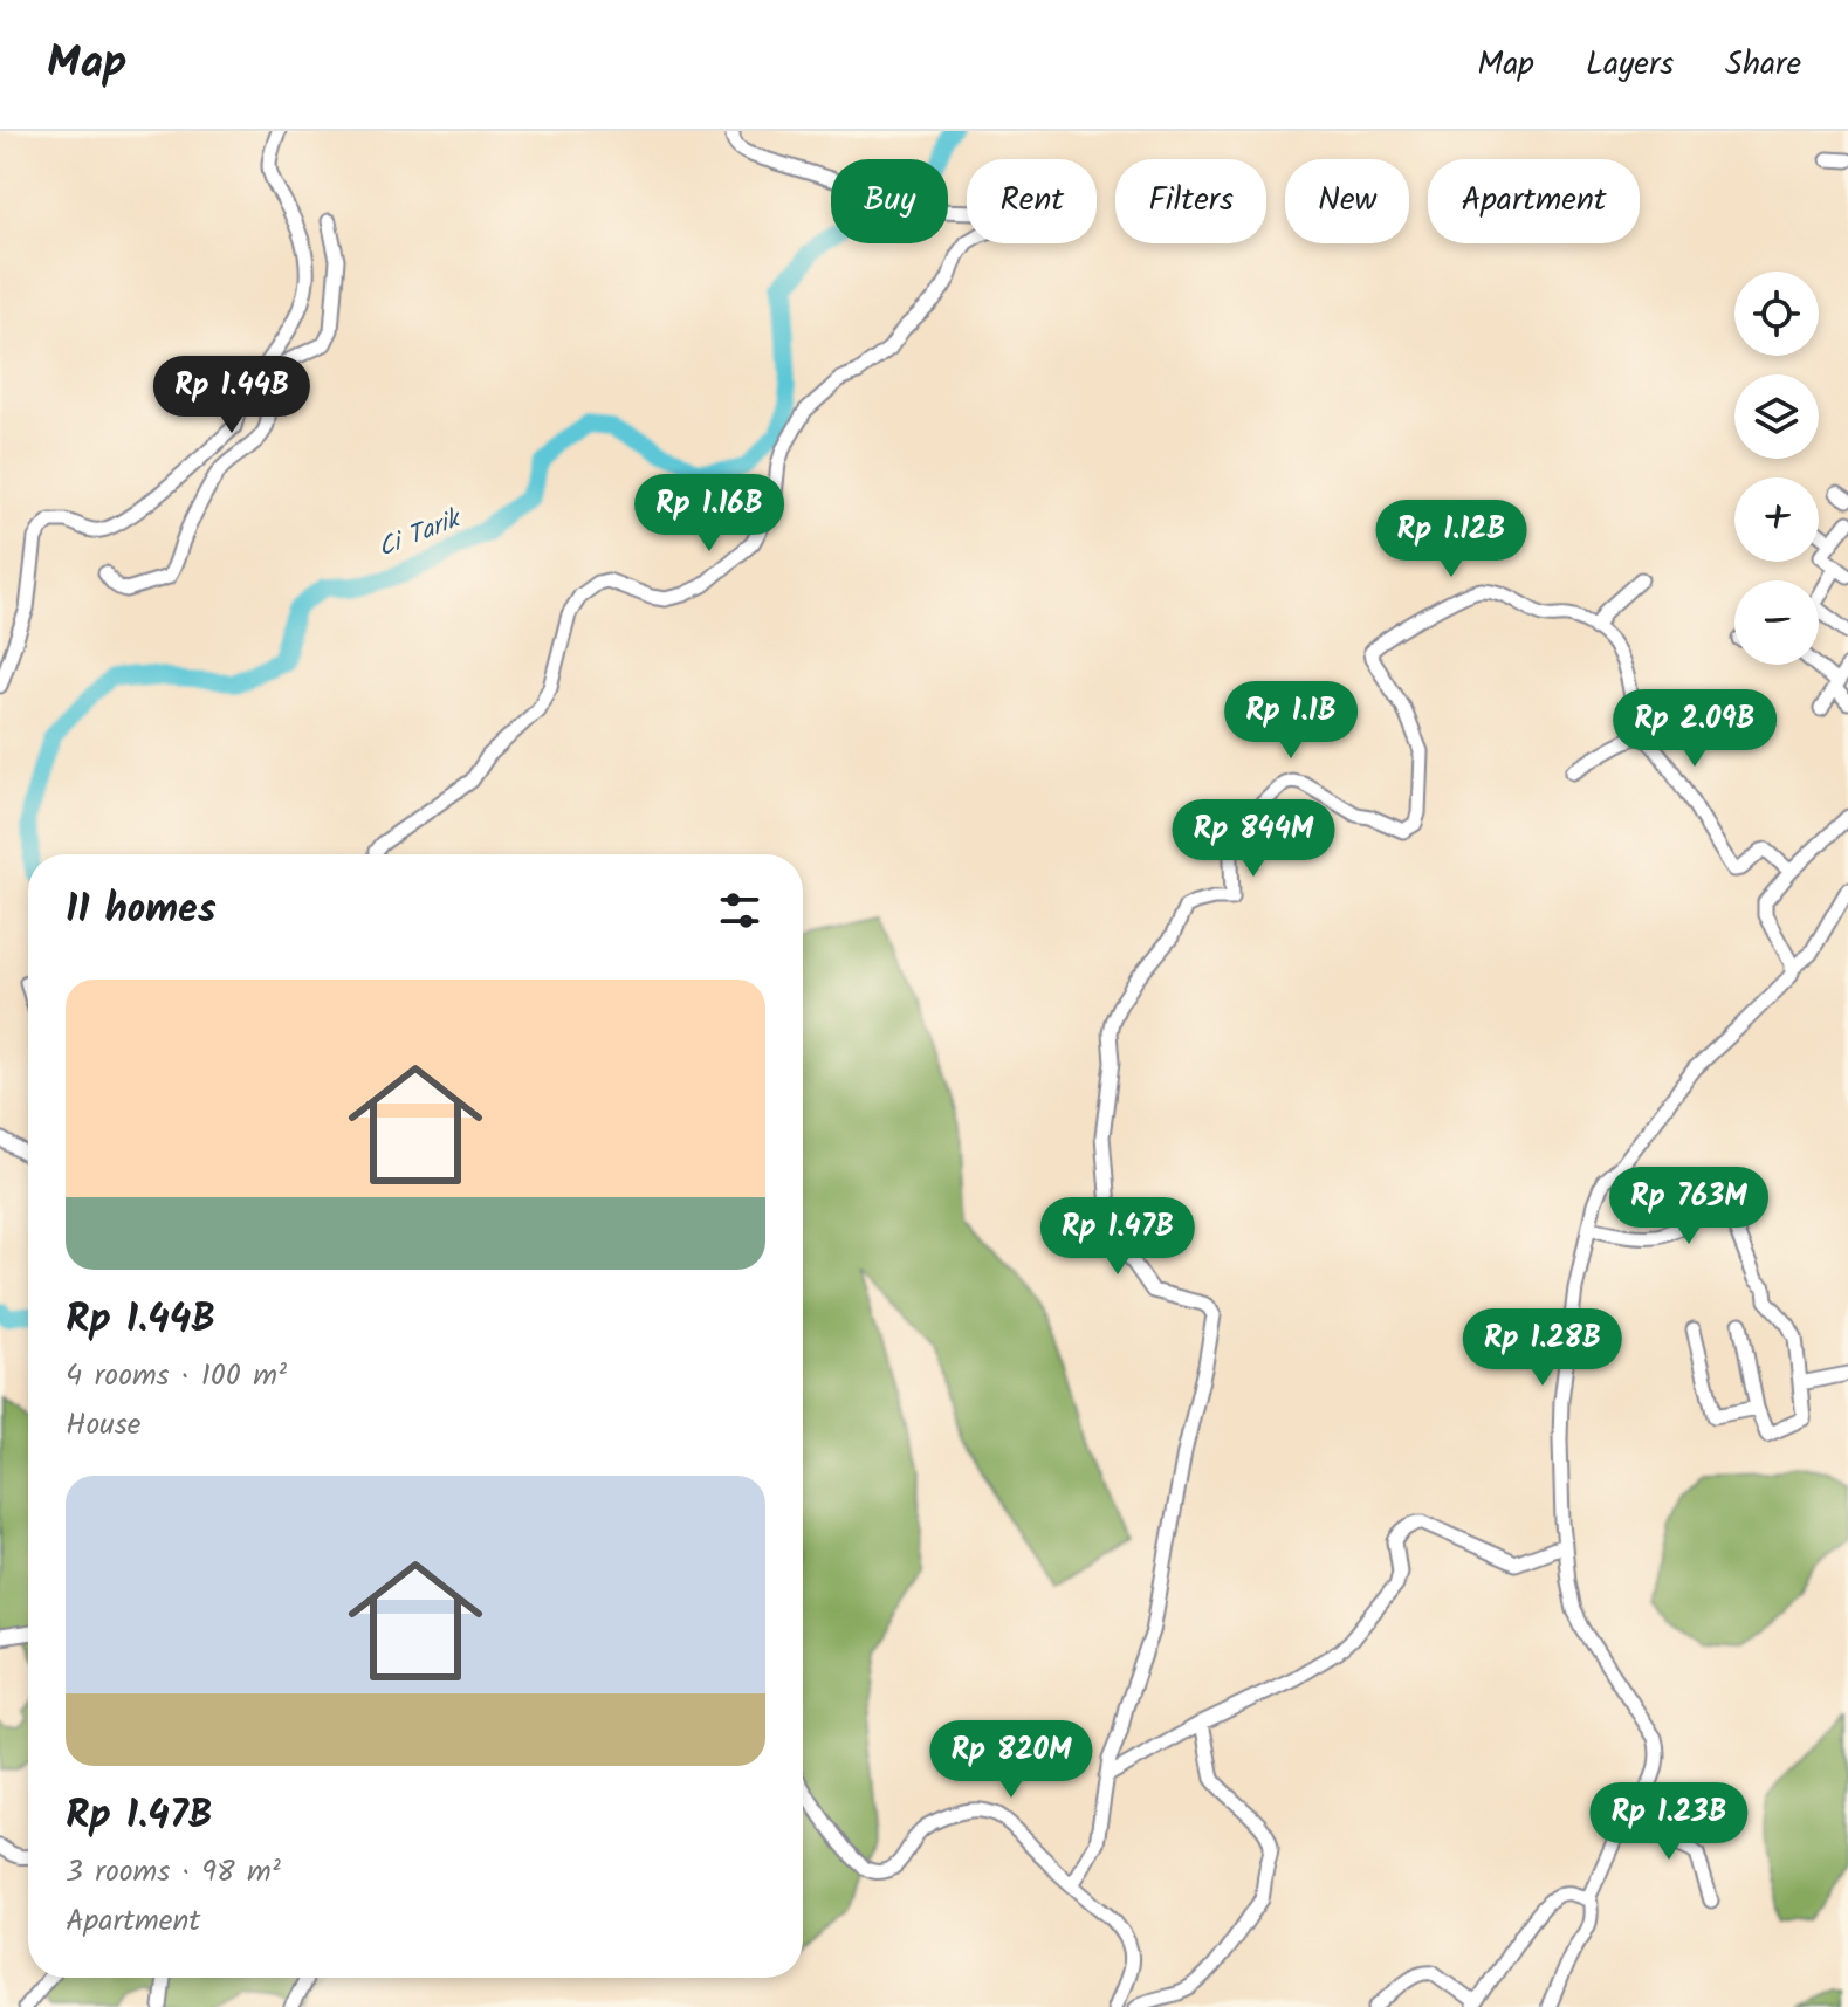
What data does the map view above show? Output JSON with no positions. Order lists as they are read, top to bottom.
{
  "water": ["Ci Tarik"],
  "page": {
    "header": "Map",
    "nav": ["Map", "Layers", "Share"],
    "chip": [
      "Buy",
      "Rent",
      "Filters",
      "New",
      "Apartment"
    ],
    "map_buttons": ["+", "−"],
    "price": [
      "Rp 1.44B",
      "Rp 1.16B",
      "Rp 1.12B",
      "Rp 1.1B",
      "Rp 2.09B",
      "Rp 844M",
      "Rp 763M",
      "Rp 1.47B",
      "Rp 1.28B",
      "Rp 820M",
      "Rp 1.23B"
    ],
    "heading": "11 homes",
    "list": [
      {
        "name": "Rp 1.44B",
        "note": "4 rooms · 100 m² · House"
      },
      {
        "name": "Rp 1.47B",
        "note": "3 rooms · 98 m² · Apartment"
      }
    ]
  }
}
